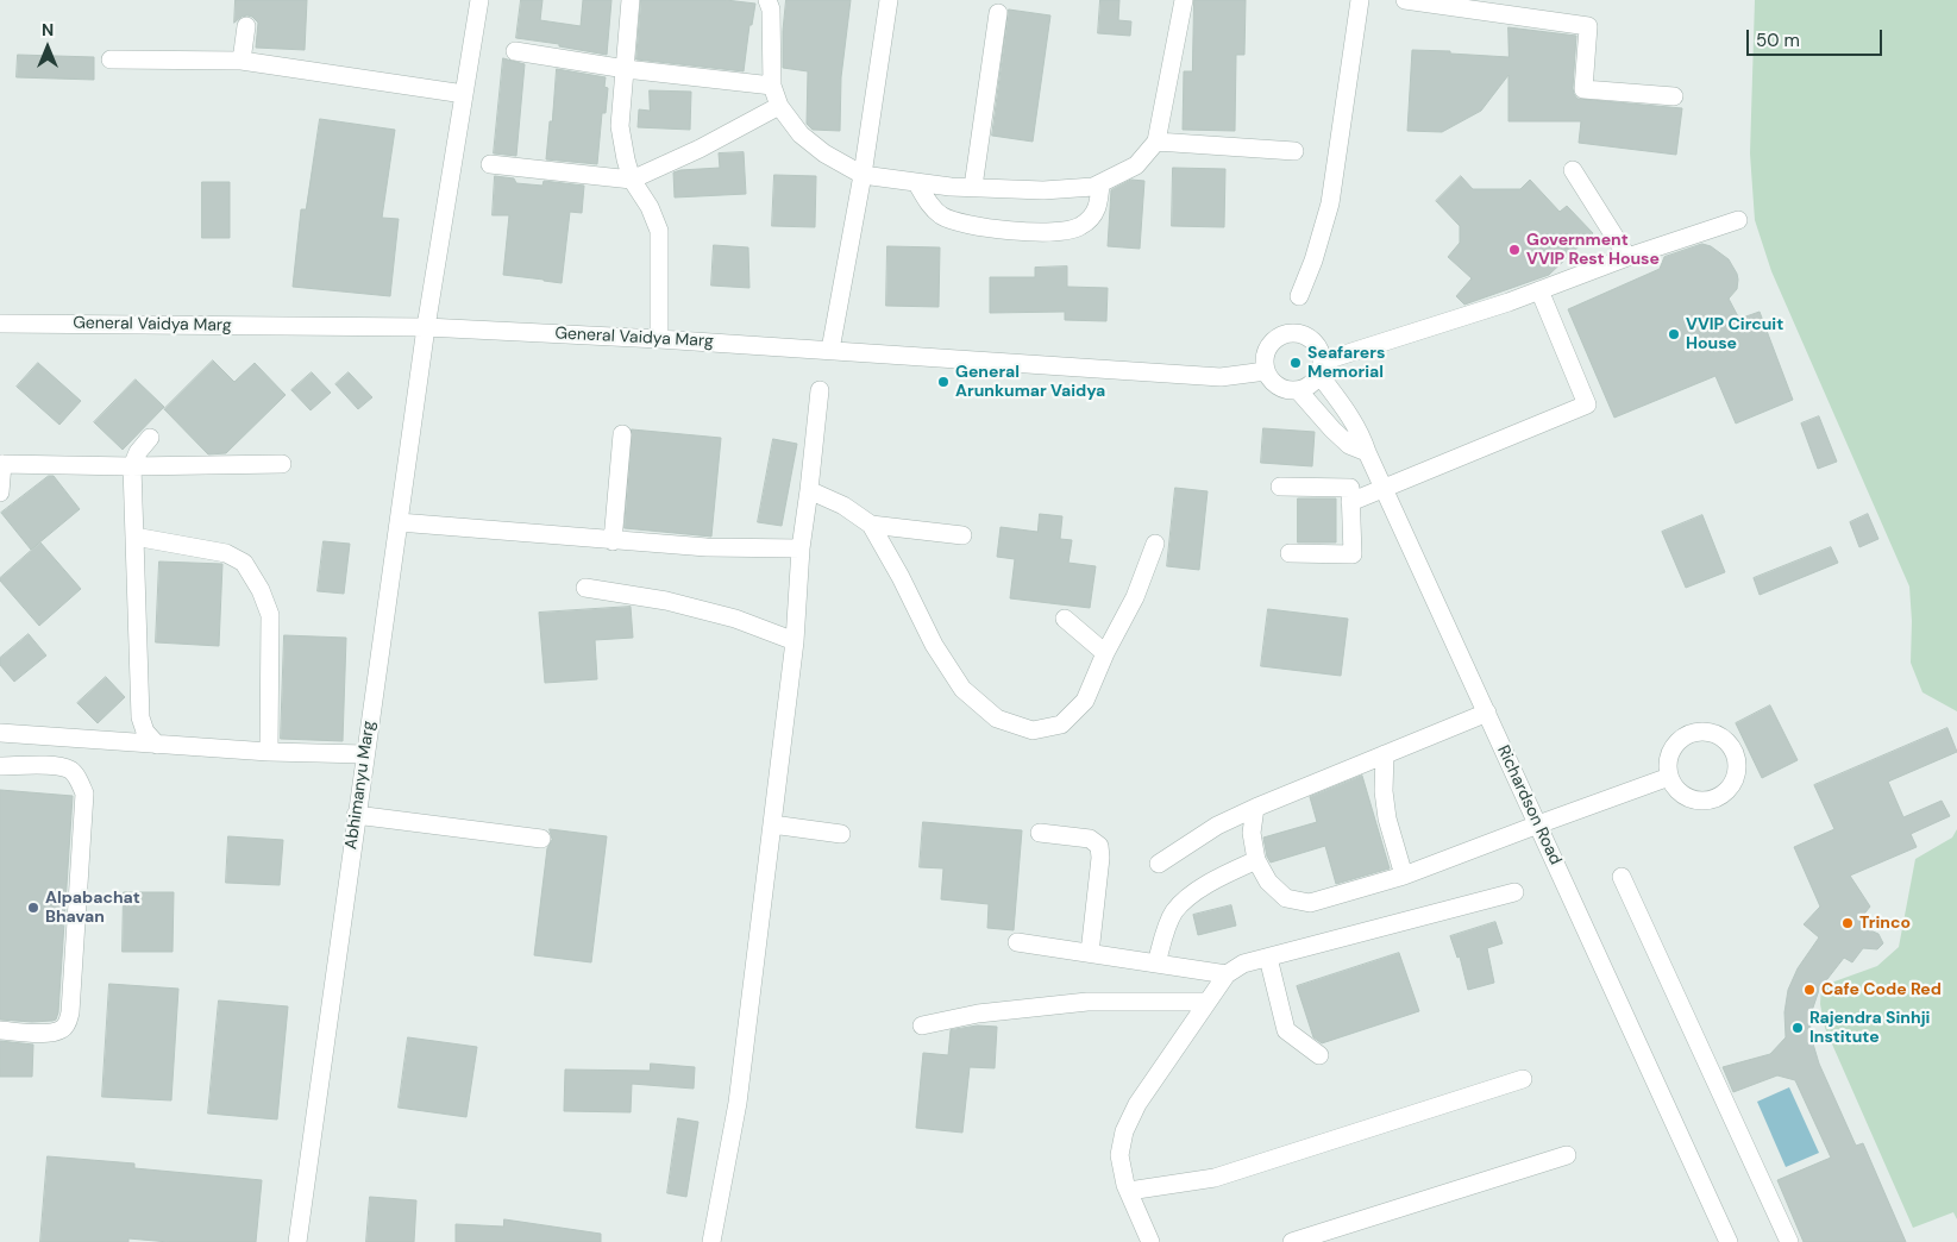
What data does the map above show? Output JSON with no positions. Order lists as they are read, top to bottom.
{
  "streets": {
    "street": ["General Vaidya Marg", "Abhimanyu Marg", "Richardson Road"]
  },
  "crossings": [
    ["General Vaidya Marg", "Abhimanyu Marg"],
    ["General Vaidya Marg", "Richardson Road"]
  ],
  "places": [
    "Government VVIP Rest House",
    "VVIP Circuit House",
    "Seafarers Memorial",
    "General Arunkumar Vaidya",
    "Alpabachat Bhavan",
    "Trinco",
    "Cafe Code Red",
    "Rajendra Sinhji Institute"
  ],
  "scale_bar": "50 m",
  "north": "top"
}
